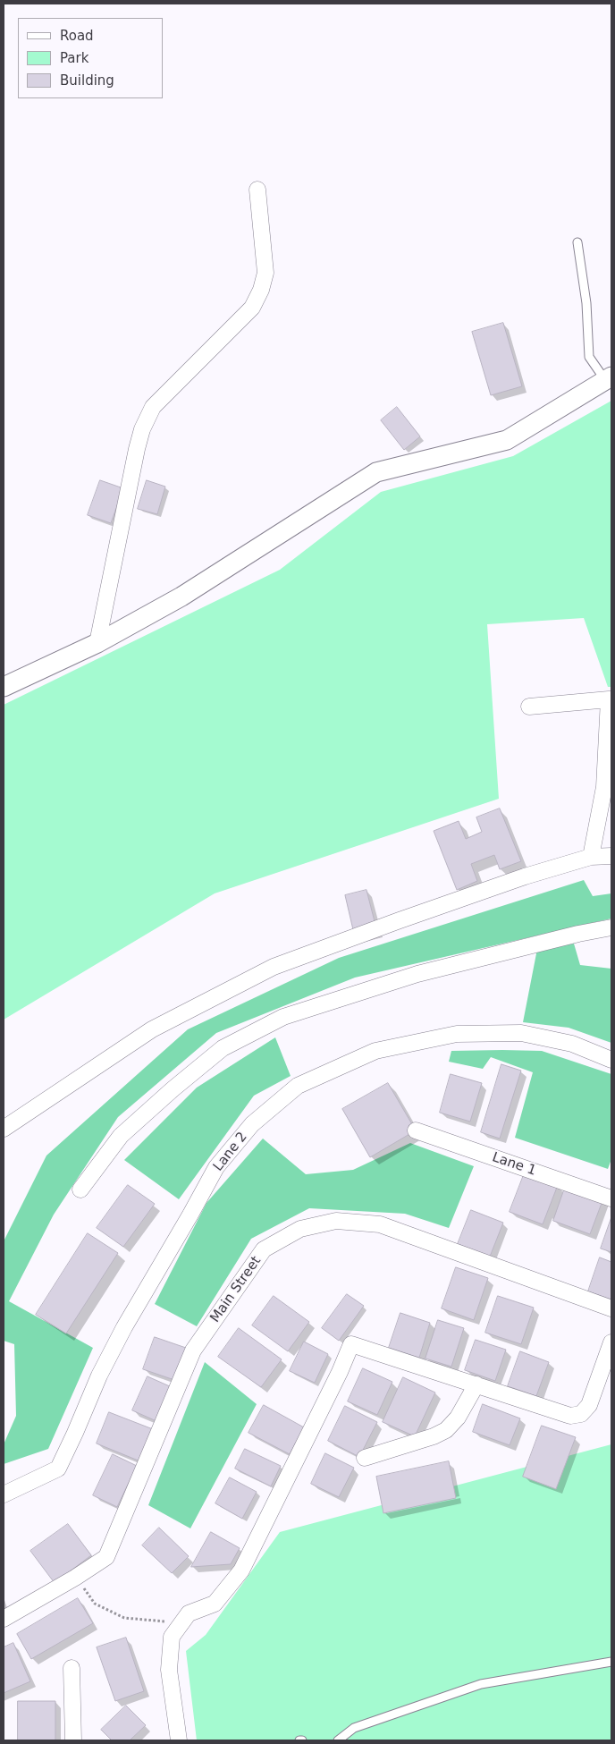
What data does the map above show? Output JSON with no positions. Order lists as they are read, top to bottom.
{
  "streets": {
    "street": ["Lane 2", "Lane 1", "Main Street"]
  },
  "legend": ["Road", "Park", "Building"]
}
